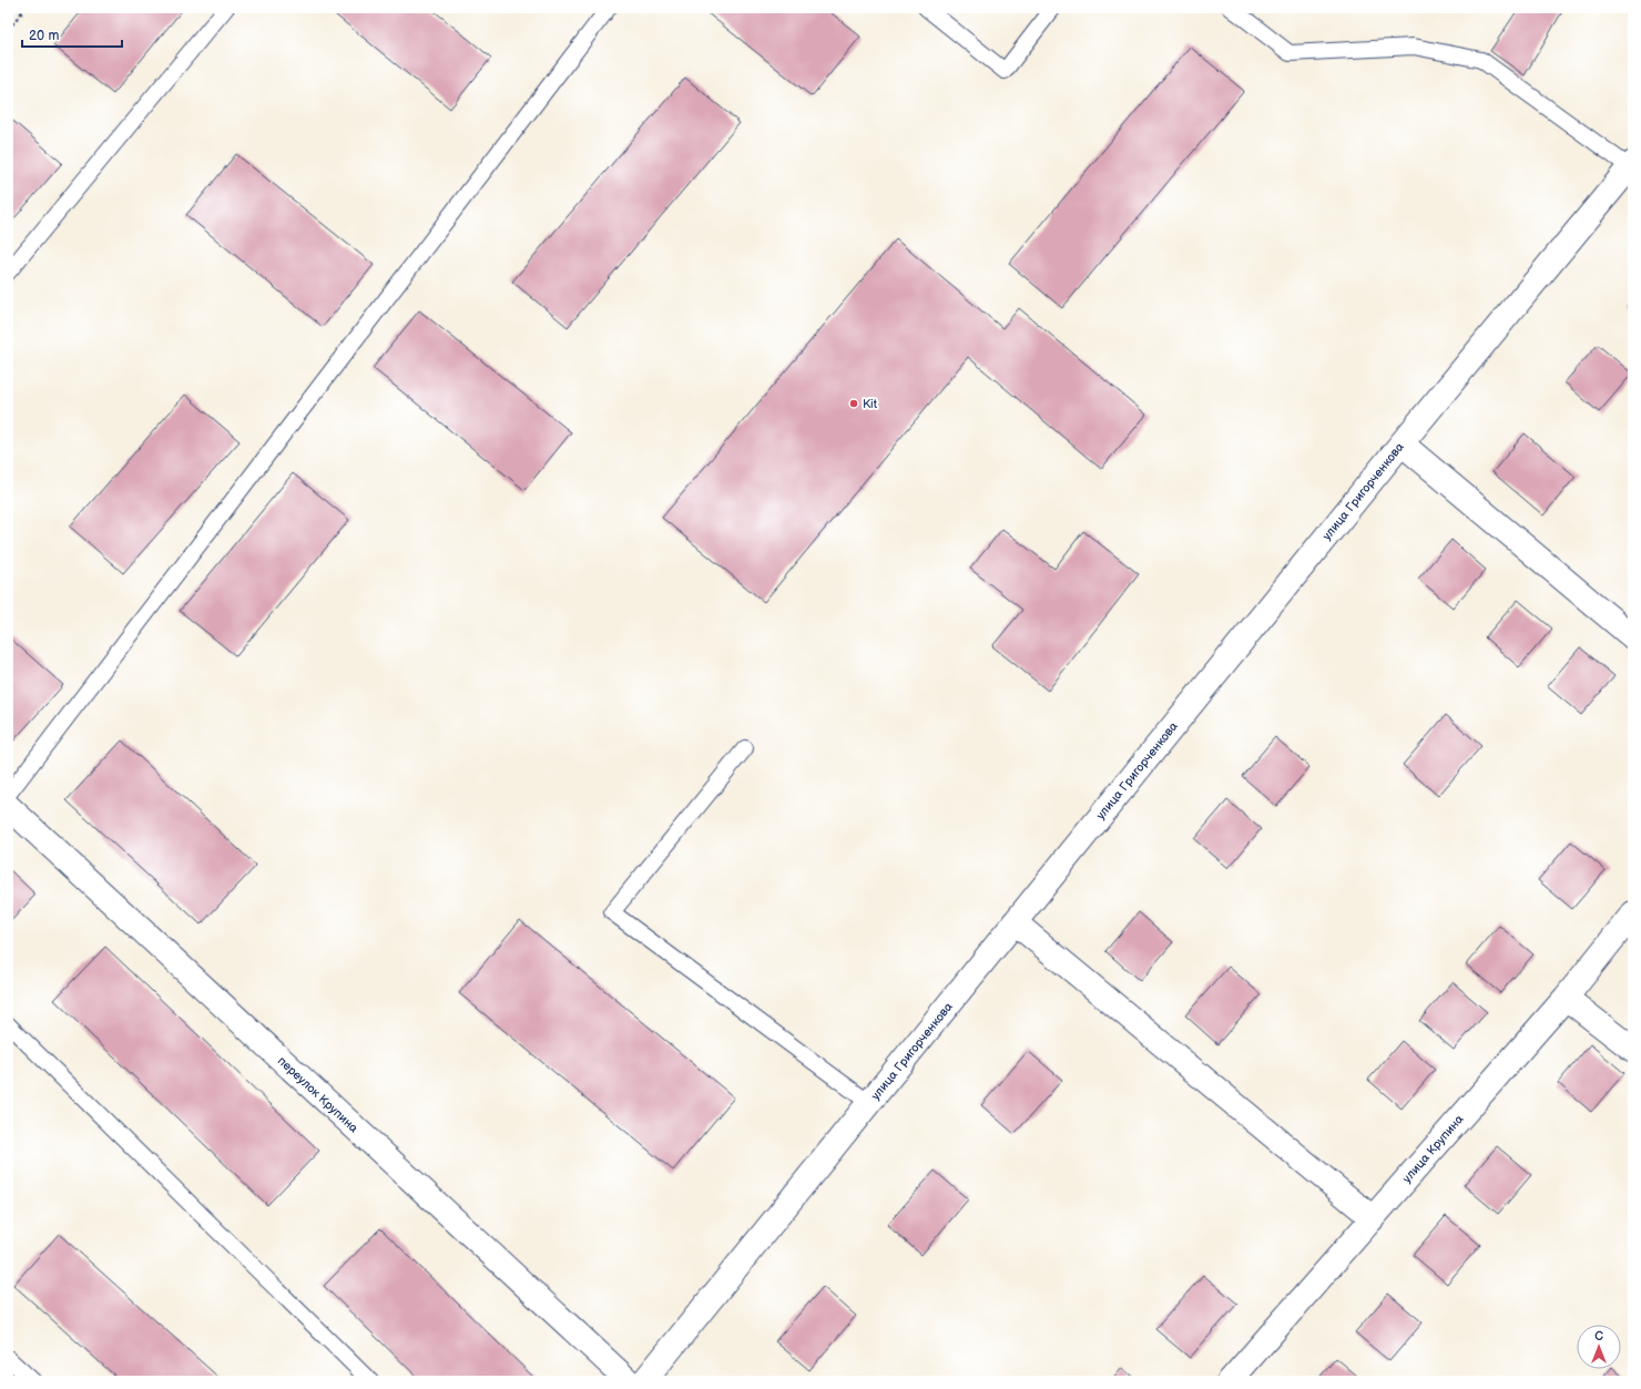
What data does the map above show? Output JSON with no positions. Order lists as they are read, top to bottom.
{
  "streets": {
    "street": ["улица Григорченкова", "переулок Крупина", "улица Крупина"]
  },
  "places": ["Kit"],
  "scale_bar": "20 m",
  "north": "top"
}
